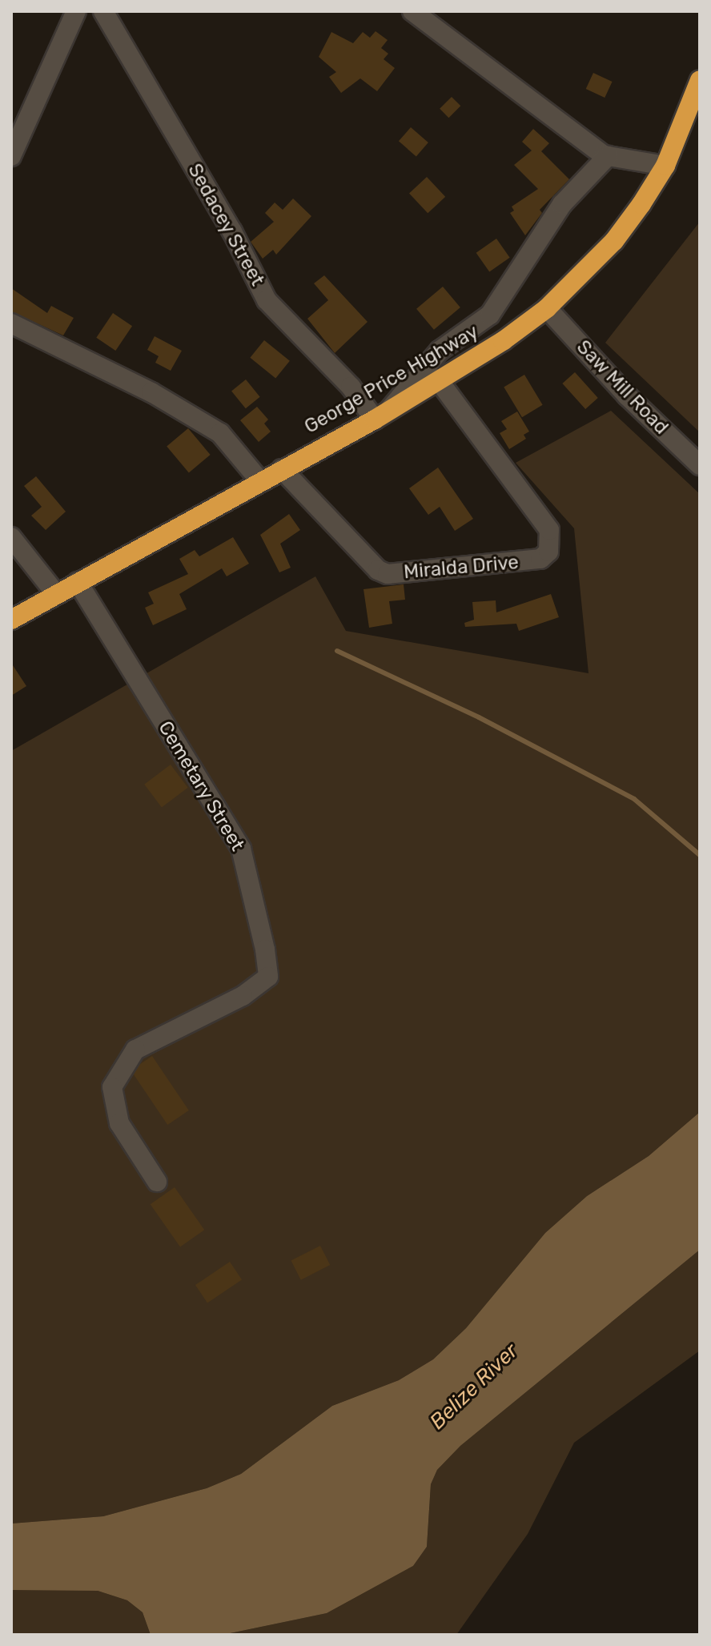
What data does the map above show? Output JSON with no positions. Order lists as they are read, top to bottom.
{
  "streets": {
    "highway": ["George Price Highway"],
    "street": [
      "Sedacey Street",
      "Saw Mill Road",
      "Miralda Drive",
      "Cemetary Street"
    ]
  },
  "crossings": [
    ["Sedacey Street", "George Price Highway"],
    ["George Price Highway", "Saw Mill Road"],
    ["George Price Highway", "Miralda Drive"],
    ["George Price Highway", "Cemetary Street"]
  ],
  "water": ["Belize River"]
}
